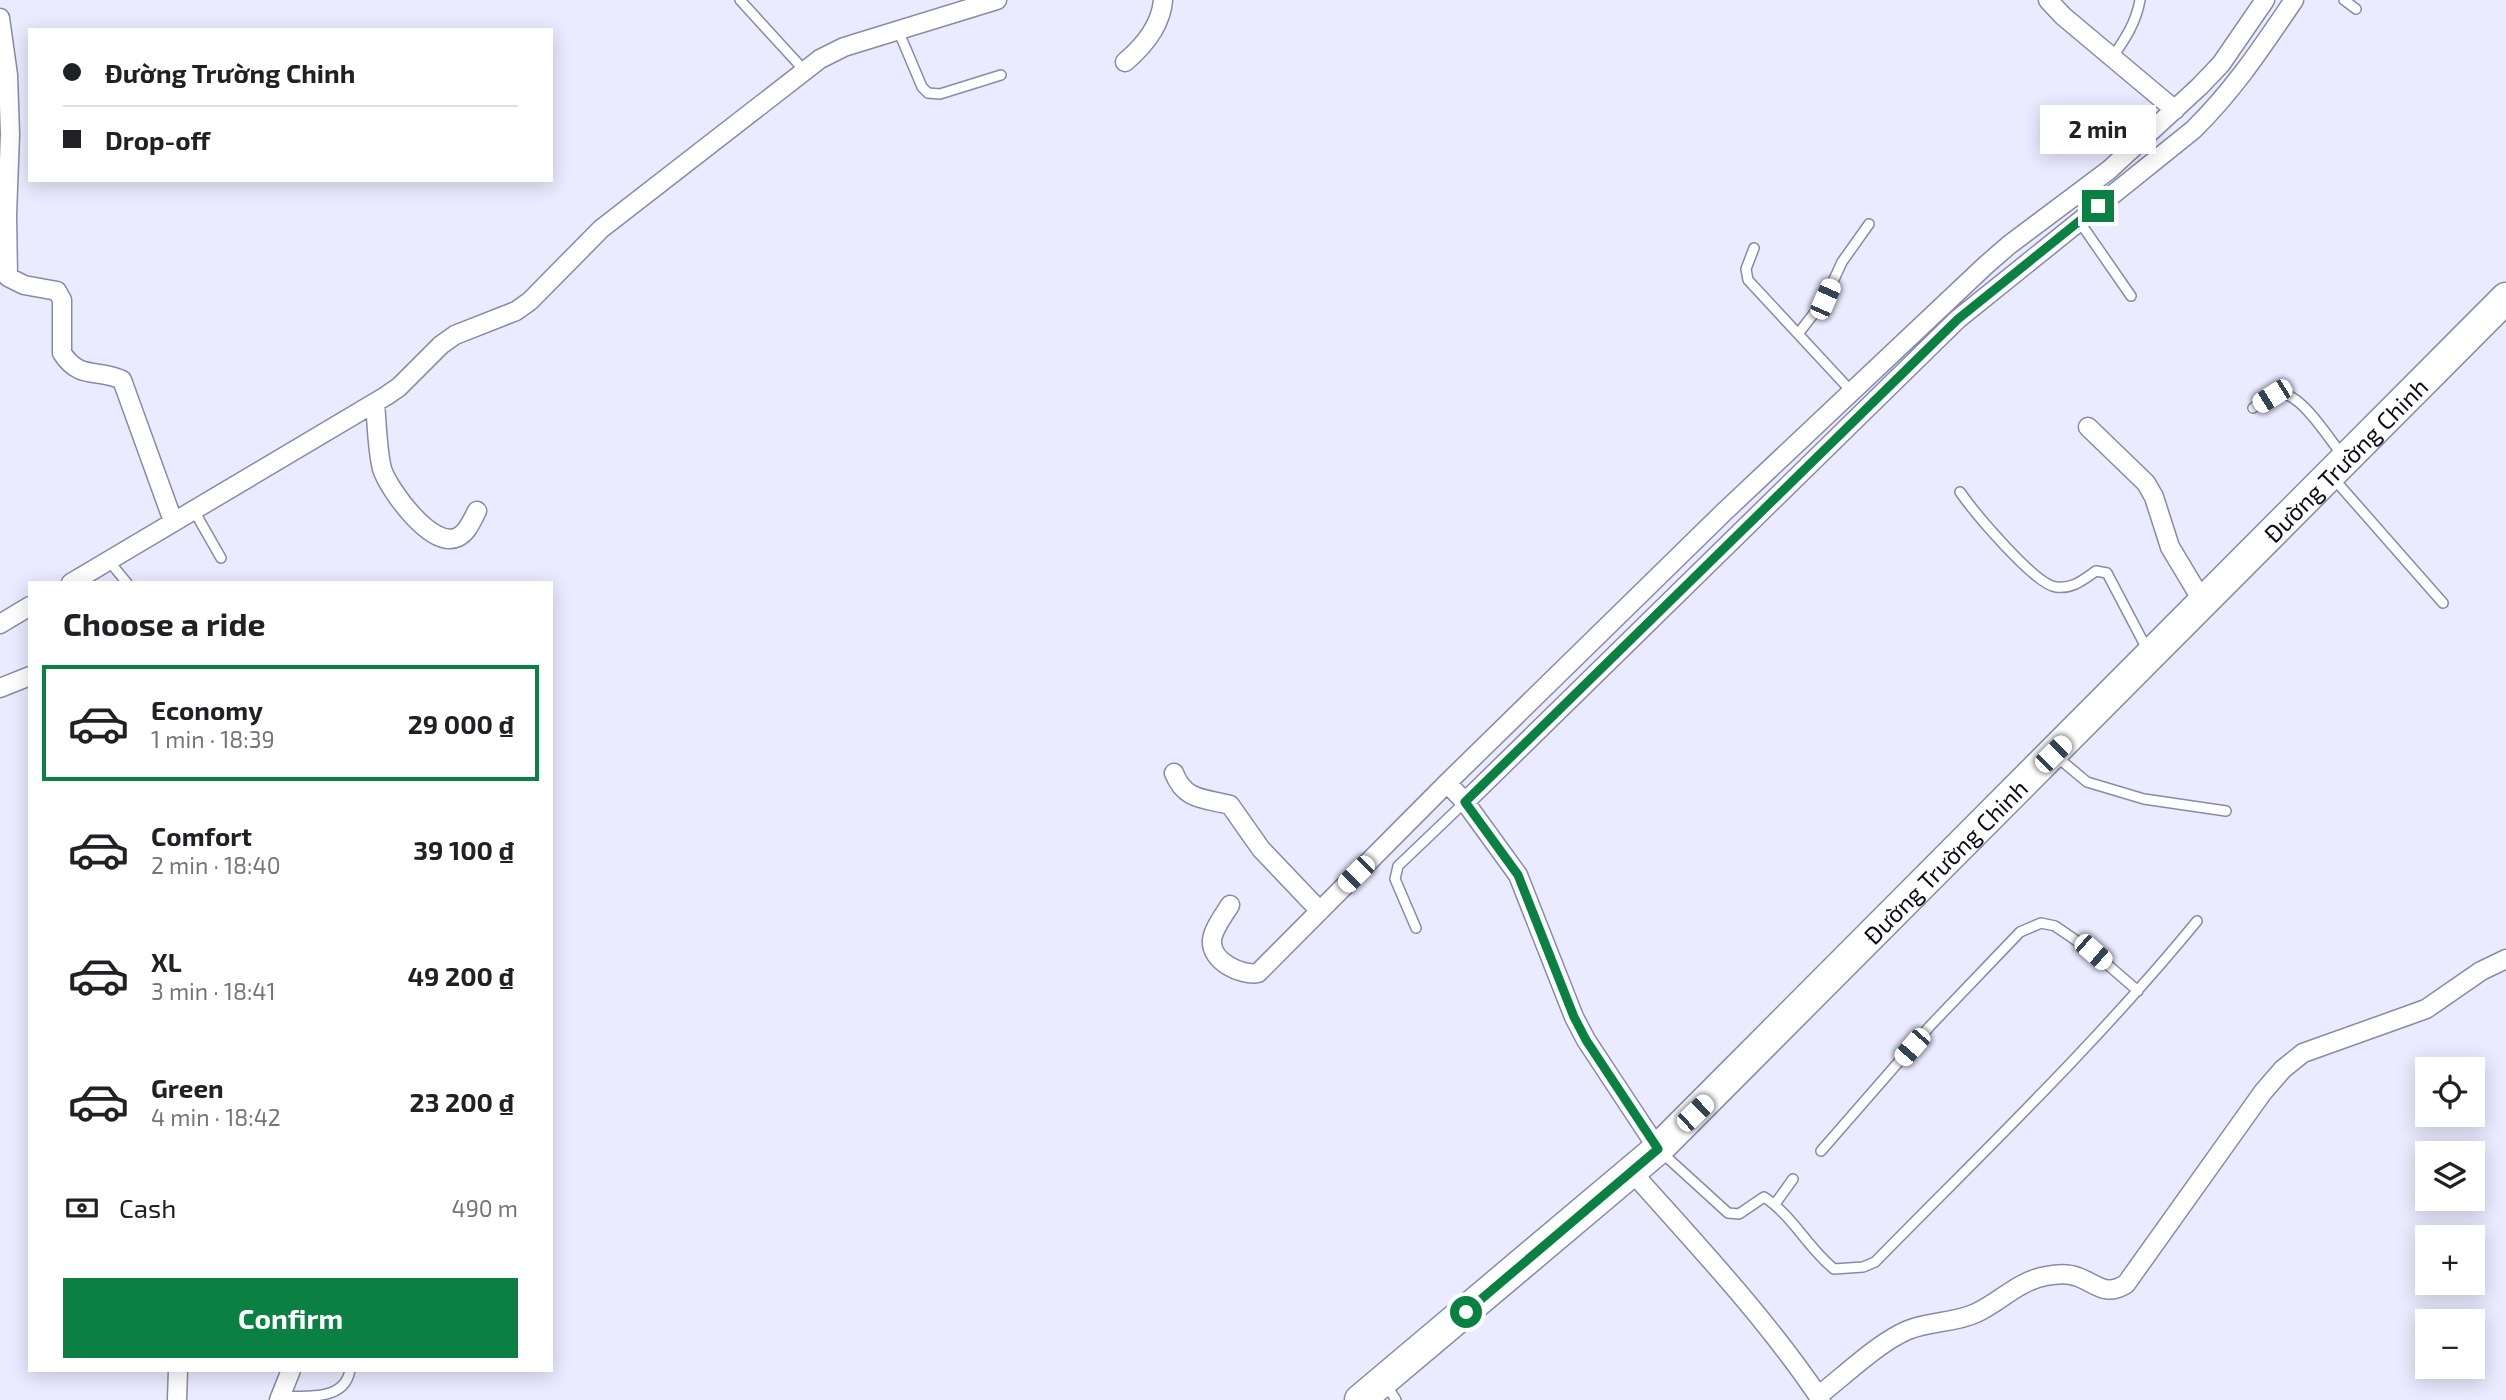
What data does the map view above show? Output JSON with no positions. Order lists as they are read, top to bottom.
{
  "streets": {
    "highway": ["Đường Trường Chinh"]
  },
  "page": {
    "banner": ["Đường Trường Chinh", "Drop-off"],
    "bubble": "2 min",
    "heading": "Choose a ride",
    "list": [
      {
        "name": "Economy",
        "note": "1 min · 18:39",
        "value": "29 000 ₫"
      },
      {
        "name": "Comfort",
        "note": "2 min · 18:40",
        "value": "39 100 ₫"
      },
      {
        "name": "XL",
        "note": "3 min · 18:41",
        "value": "49 200 ₫"
      },
      {
        "name": "Green",
        "note": "4 min · 18:42",
        "value": "23 200 ₫"
      }
    ],
    "map_buttons": ["+", "−"],
    "pay": ["Cash", "490 m"],
    "buttons": "Confirm"
  }
}
